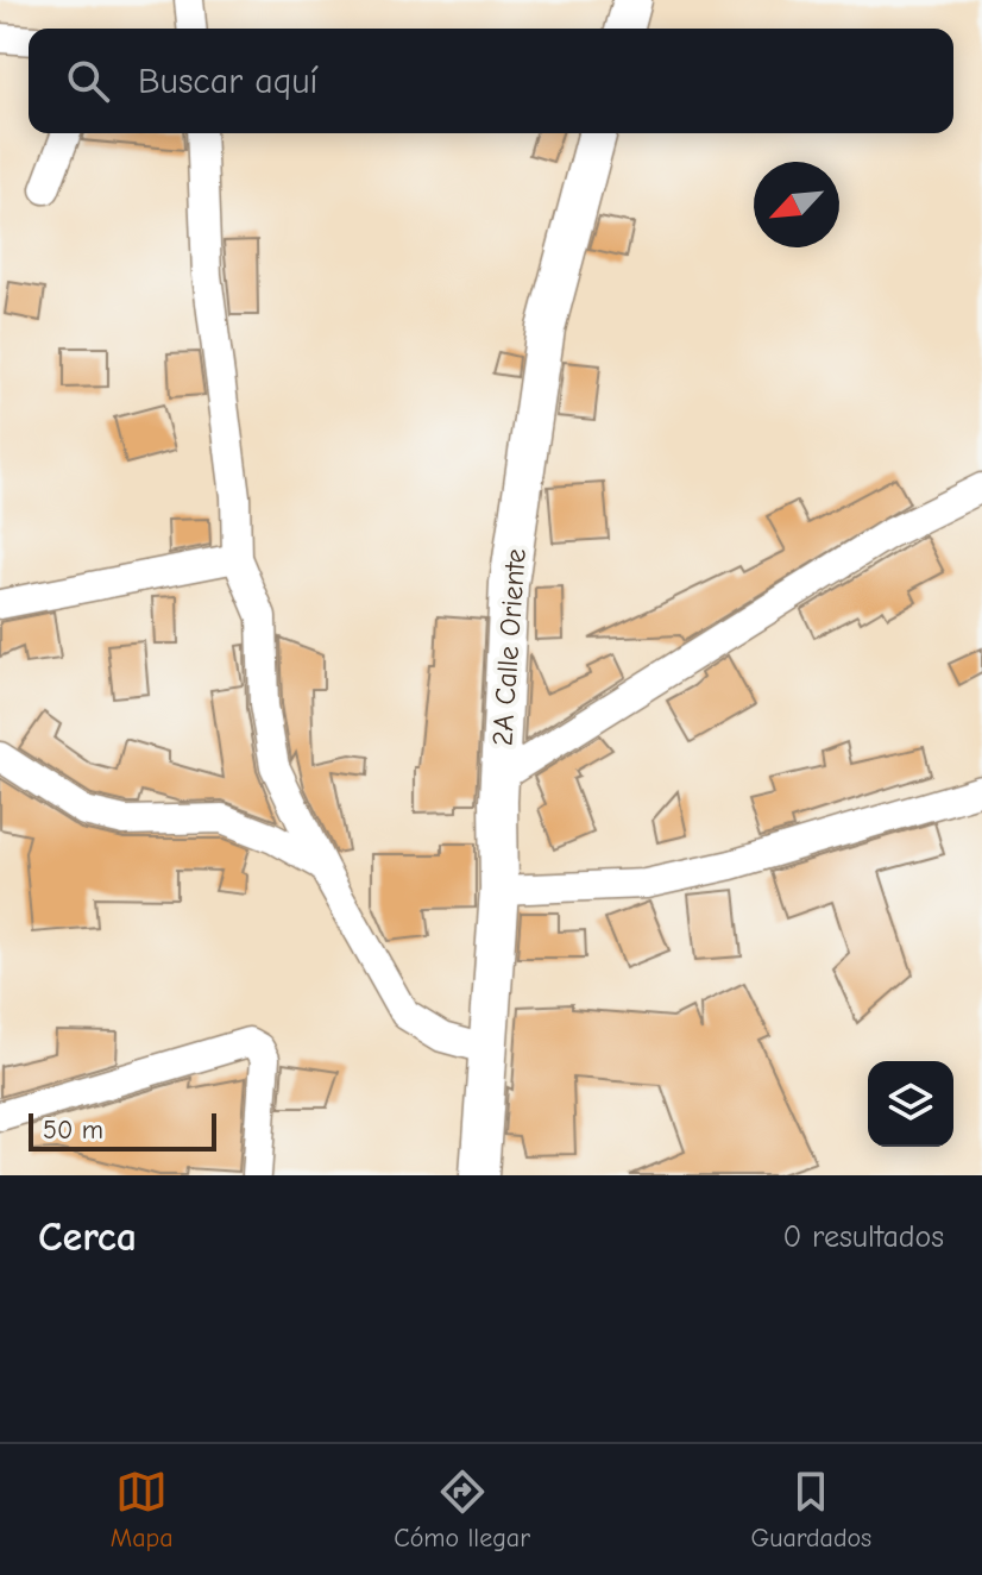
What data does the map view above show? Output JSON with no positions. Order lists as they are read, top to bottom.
{
  "streets": {
    "street": ["2A Calle Oriente"]
  },
  "scale_bar": "50 m",
  "north": "bottom left",
  "page": {
    "search": "Buscar aquí",
    "scale": "50 m",
    "heading": ["Cerca", "0 resultados"],
    "nav": ["Mapa", "Cómo llegar", "Guardados"]
  }
}
